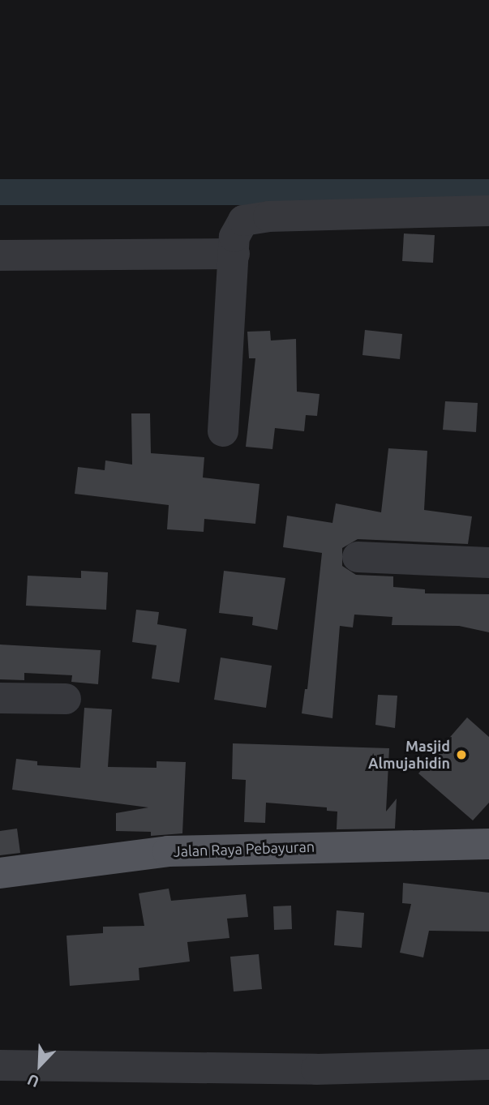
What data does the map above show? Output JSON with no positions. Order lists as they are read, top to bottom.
{
  "streets": {
    "main road": ["Jalan Raya Pebayuran"]
  },
  "places": ["Masjid Almujahidin"],
  "north": "bottom left"
}
